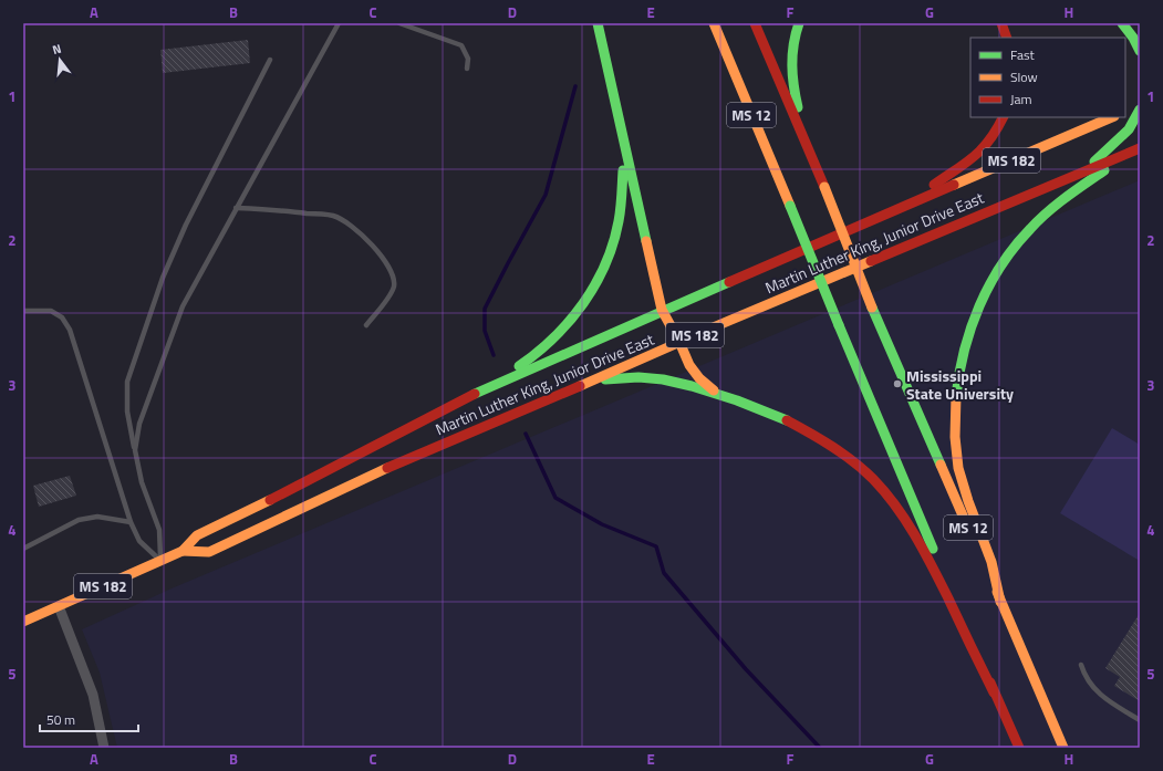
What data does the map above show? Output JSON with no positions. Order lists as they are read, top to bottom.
{
  "streets": {
    "main road": ["MS 12", "MS 182", "Martin Luther King, Junior Drive East"]
  },
  "places": ["Mississippi State University"],
  "legend": ["Fast", "Slow", "Jam"],
  "scale_bar": "50 m",
  "north": "top",
  "grid": {
    "columns": [
      "A",
      "B",
      "C",
      "D",
      "E",
      "F",
      "G",
      "H"
    ],
    "rows": [
      "1",
      "2",
      "3",
      "4",
      "5"
    ]
  }
}
